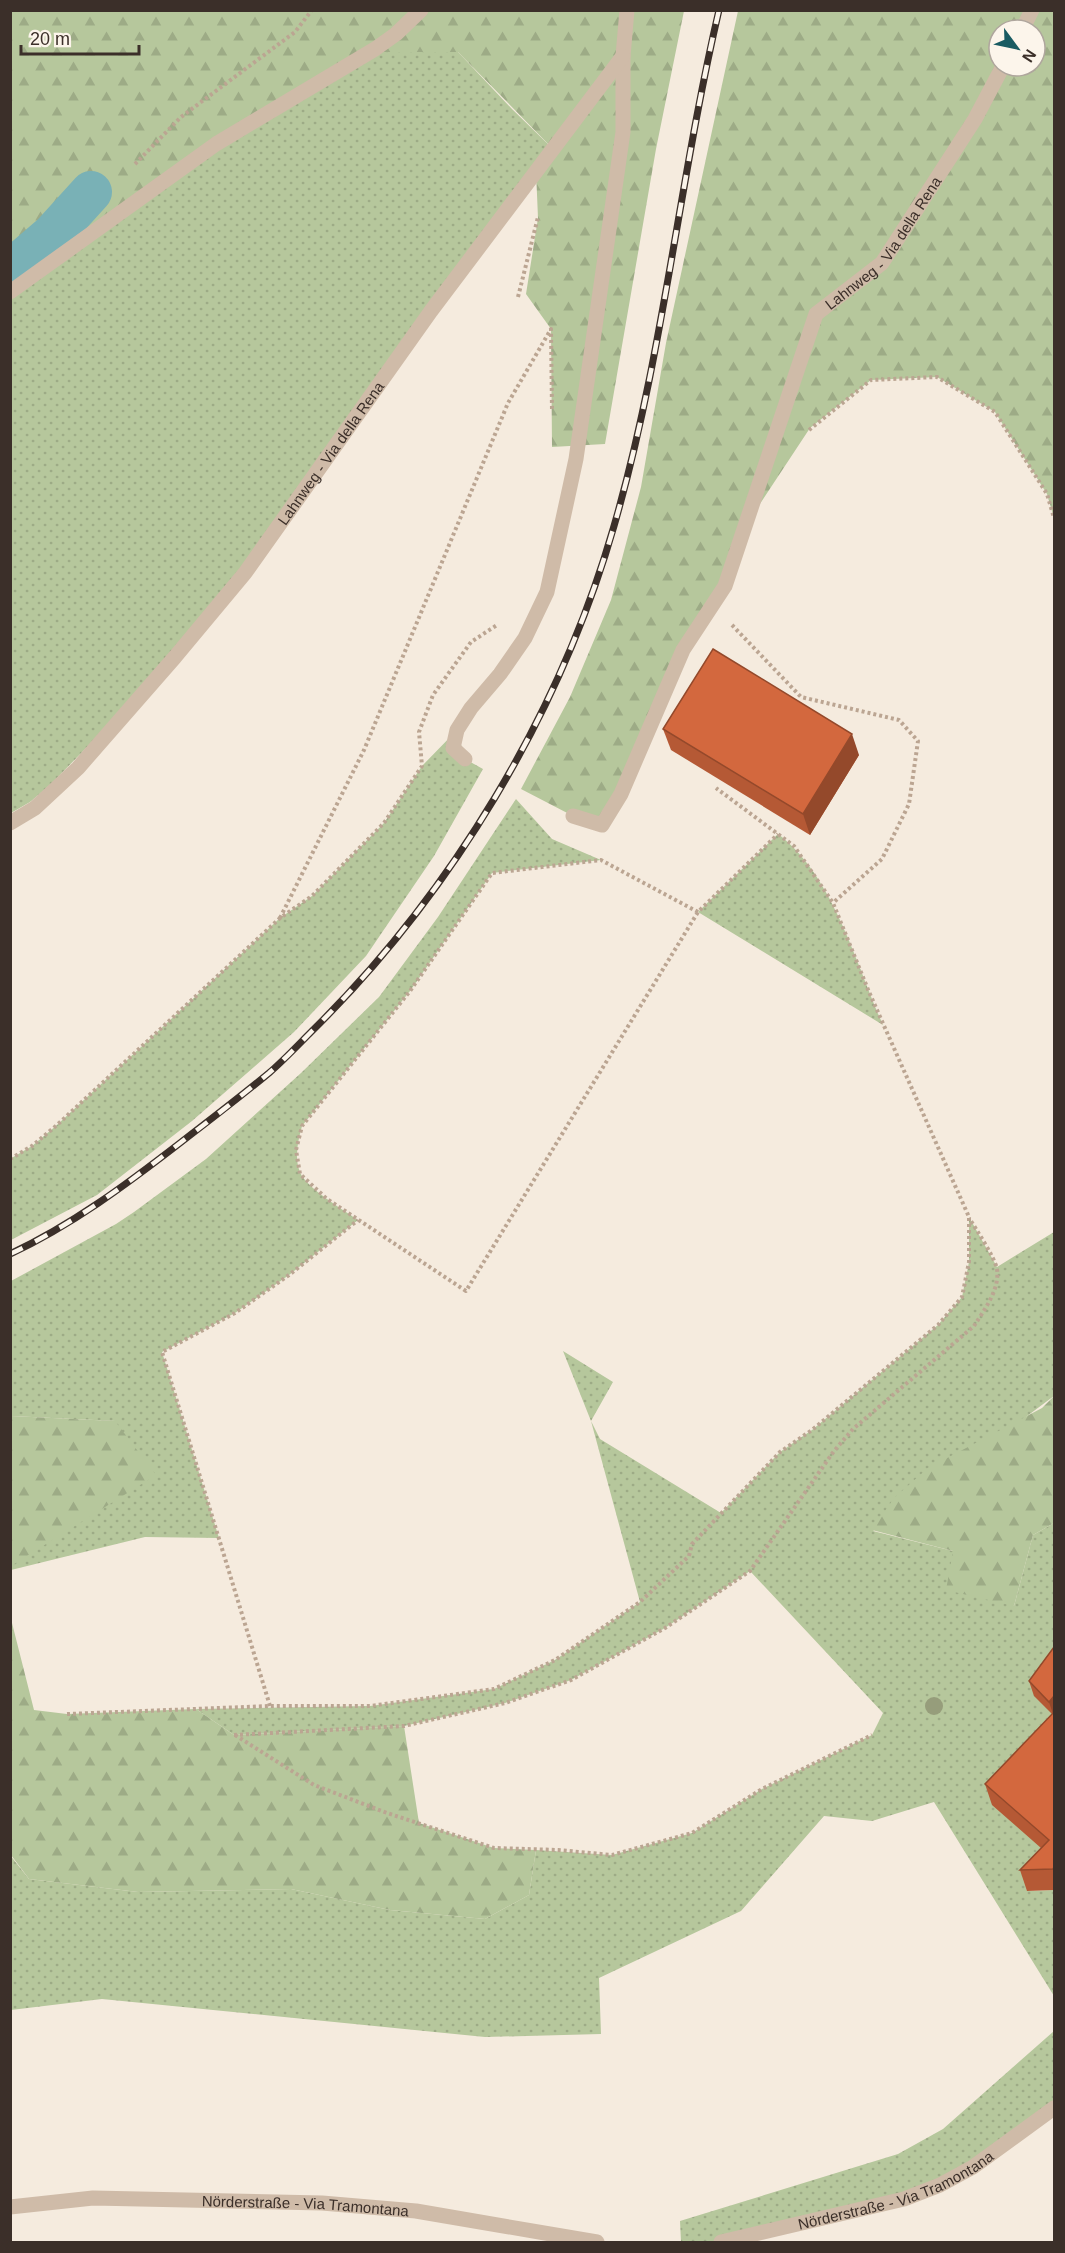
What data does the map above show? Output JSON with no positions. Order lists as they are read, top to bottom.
{
  "streets": {
    "street": ["Lahnweg - Via della Rena", "Nörderstraße - Via Tramontana"]
  },
  "scale_bar": "20 m",
  "north": "bottom right"
}
